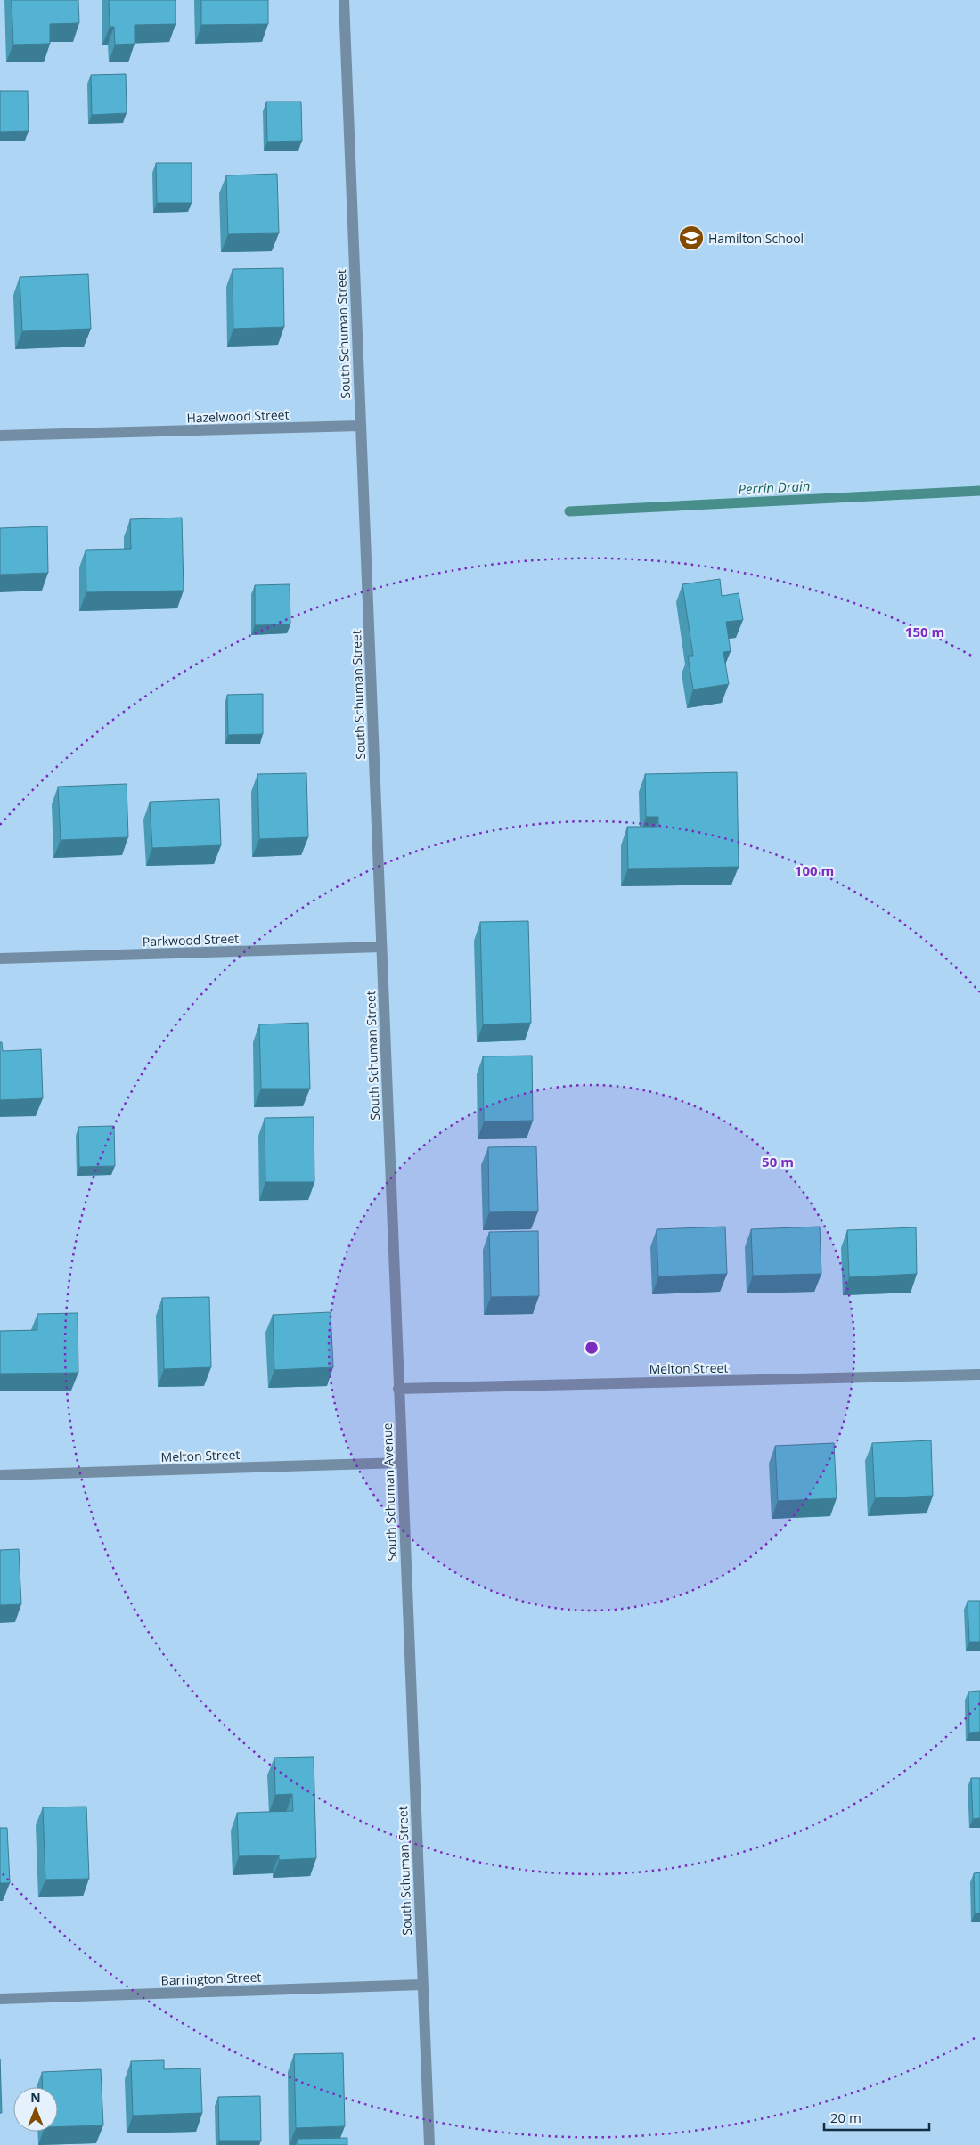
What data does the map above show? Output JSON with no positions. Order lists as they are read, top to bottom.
{
  "streets": {
    "street": [
      "South Schuman Street",
      "Hazelwood Street",
      "Parkwood Street",
      "Melton Street",
      "South Schuman Avenue",
      "Barrington Street"
    ]
  },
  "crossings": [
    ["South Schuman Street", "Hazelwood Street"],
    ["South Schuman Street", "Parkwood Street"],
    ["South Schuman Street", "Melton Street"],
    ["South Schuman Street", "South Schuman Avenue"],
    ["South Schuman Street", "Barrington Street"],
    ["Melton Street", "South Schuman Avenue"]
  ],
  "water": ["Perrin Drain"],
  "places": {
    "school or university": ["Hamilton School"]
  },
  "scale_bar": "20 m",
  "north": "top",
  "rings": ["150 m", "100 m", "50 m"]
}
